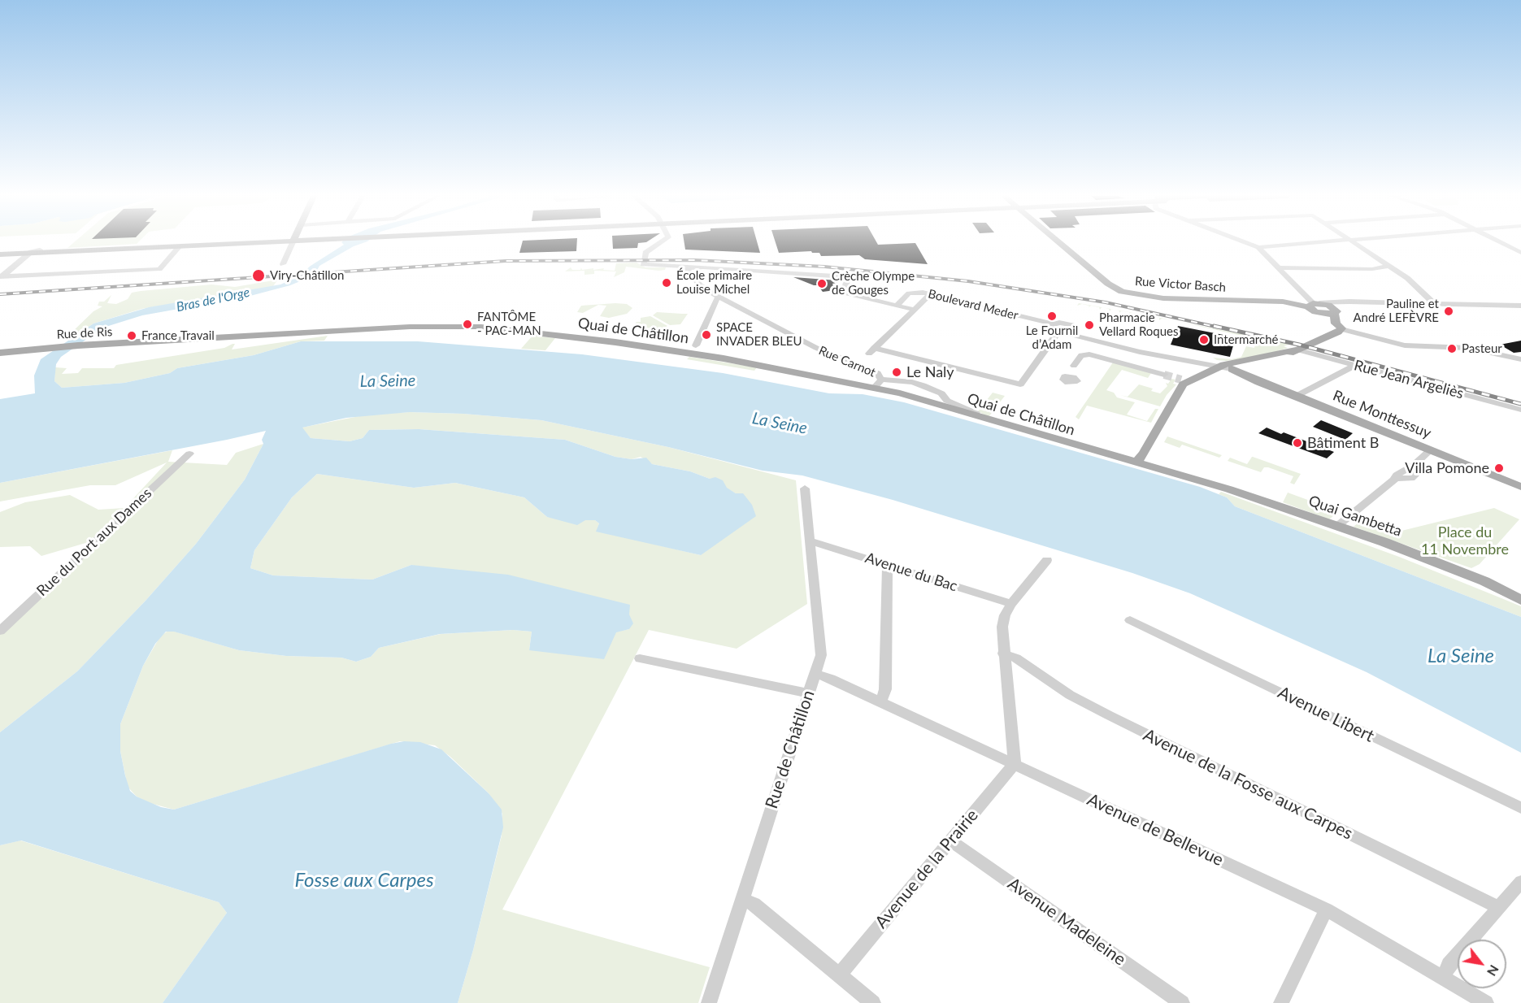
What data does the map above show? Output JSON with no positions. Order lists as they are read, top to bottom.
{
  "streets": {
    "main road": [
      "Rue Victor Basch",
      "Quai de Châtillon",
      "Rue de Ris",
      "Rue Monttessuy",
      "Quai Gambetta"
    ],
    "street": [
      "Boulevard Meder",
      "Rue Carnot",
      "Rue Jean Argeliès",
      "Rue du Port aux Dames",
      "Avenue du Bac",
      "Avenue Libert",
      "Rue de Châtillon",
      "Avenue de la Fosse aux Carpes",
      "Avenue de Bellevue",
      "Avenue de la Prairie",
      "Avenue Madeleine"
    ]
  },
  "crossings": [
    ["Boulevard Meder", "Rue Monttessuy"],
    ["Quai de Châtillon", "Rue de Ris"],
    ["Quai de Châtillon", "Rue Carnot"],
    ["Quai de Châtillon", "Quai Gambetta"],
    ["Avenue du Bac", "Rue de Châtillon"],
    ["Rue de Châtillon", "Avenue de Bellevue"],
    ["Avenue de Bellevue", "Avenue de la Prairie"],
    ["Avenue de la Prairie", "Avenue Madeleine"]
  ],
  "water": ["Bras de l'Orge", "La Seine", "Fosse aux Carpes"],
  "parks": ["Place du 11 Novembre"],
  "places": [
    "Viry-Châtillon",
    "École primaire Louise Michel",
    "Crèche Olympe de Gouges",
    "Pauline et André LEFÈVRE",
    "Le Fournil d’Adam",
    "FANTÔME - PAC-MAN",
    "Pharmacie Vellard Roques",
    "SPACE INVADER BLEU",
    "France Travail",
    "Intermarché",
    "Pasteur",
    "Le Naly",
    "Bâtiment B",
    "Villa Pomone"
  ],
  "north": "bottom right"
}
